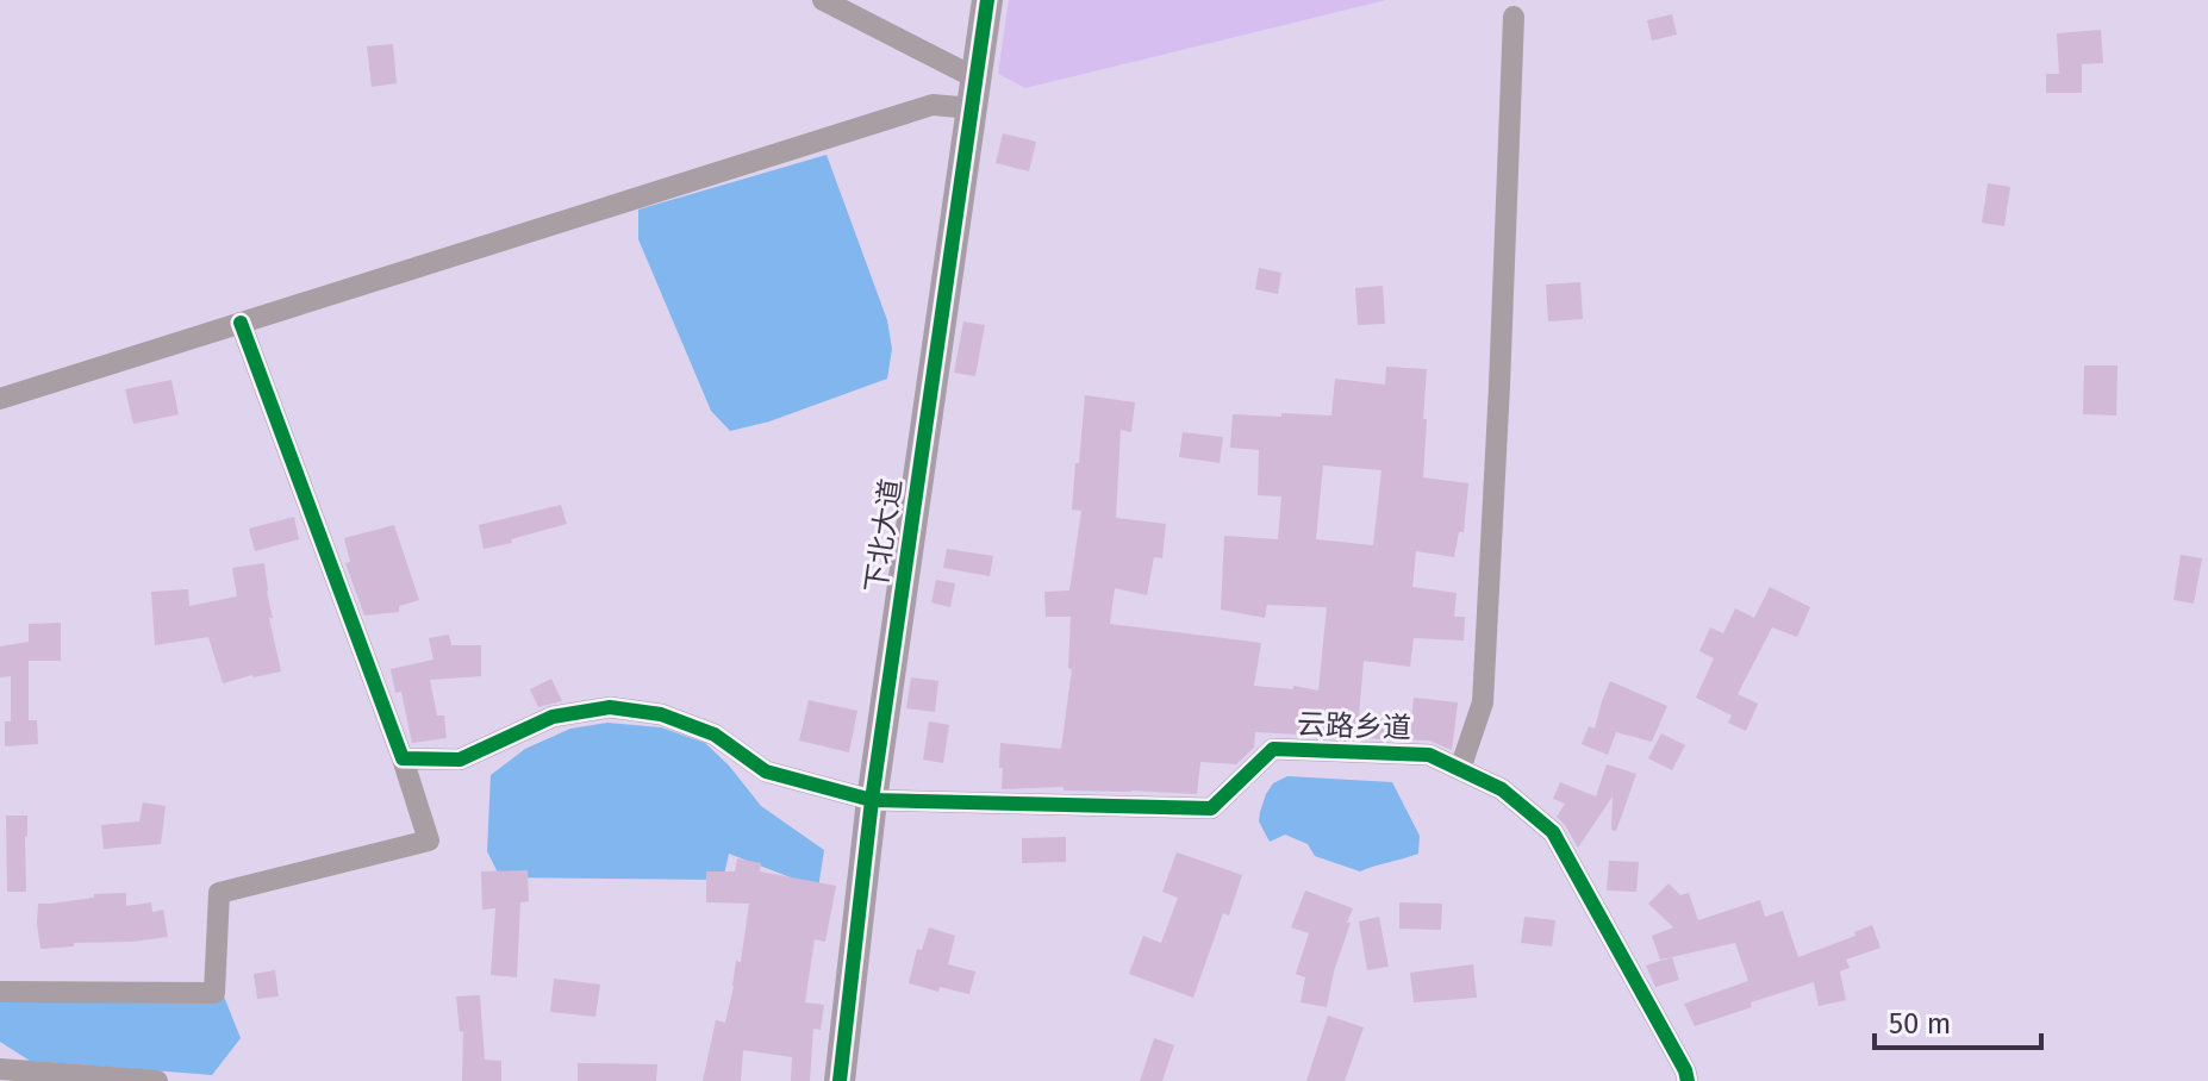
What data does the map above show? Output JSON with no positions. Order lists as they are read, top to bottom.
{
  "streets": {
    "street": ["下北大道", "云路乡道"]
  },
  "crossings": [
    ["下北大道", "云路乡道"]
  ],
  "scale_bar": "50 m"
}
